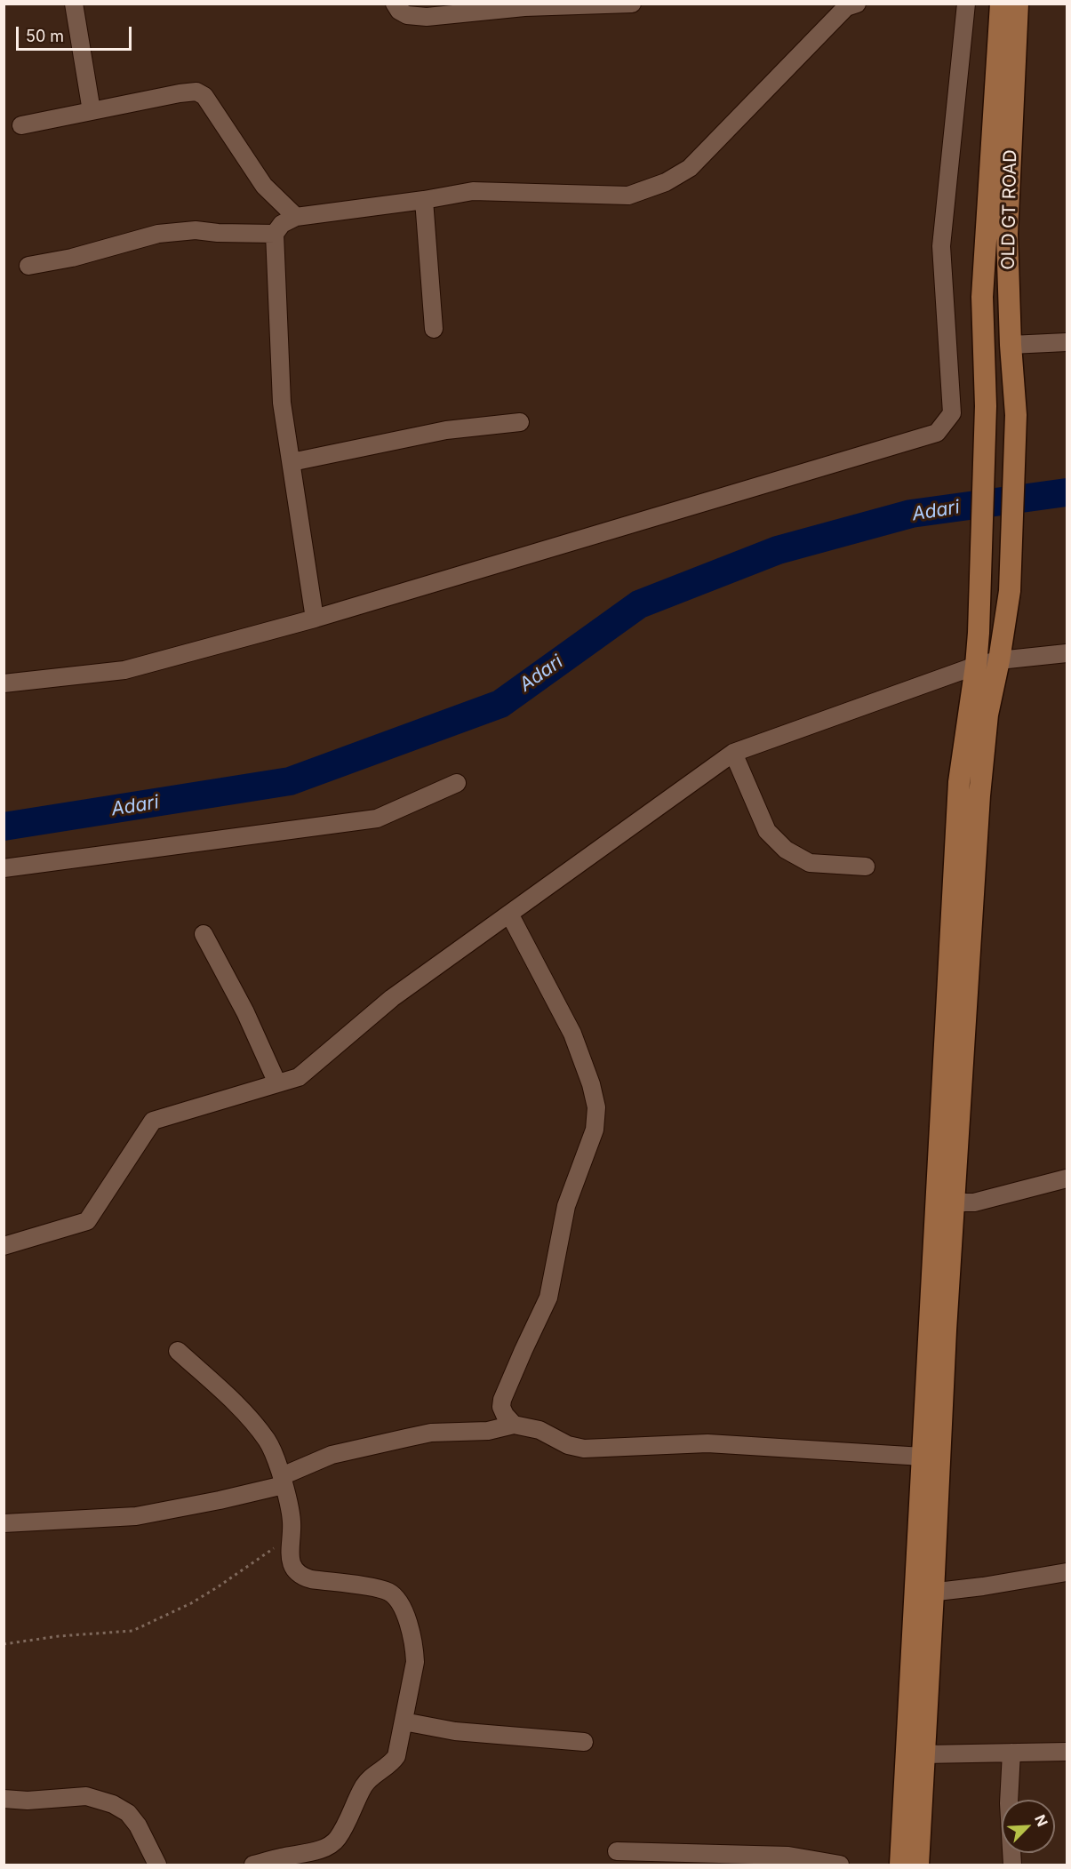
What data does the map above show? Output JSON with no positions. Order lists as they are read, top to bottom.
{
  "streets": {
    "main road": ["OLD GT ROAD"]
  },
  "water": ["Adari"],
  "scale_bar": "50 m",
  "north": "top right"
}
